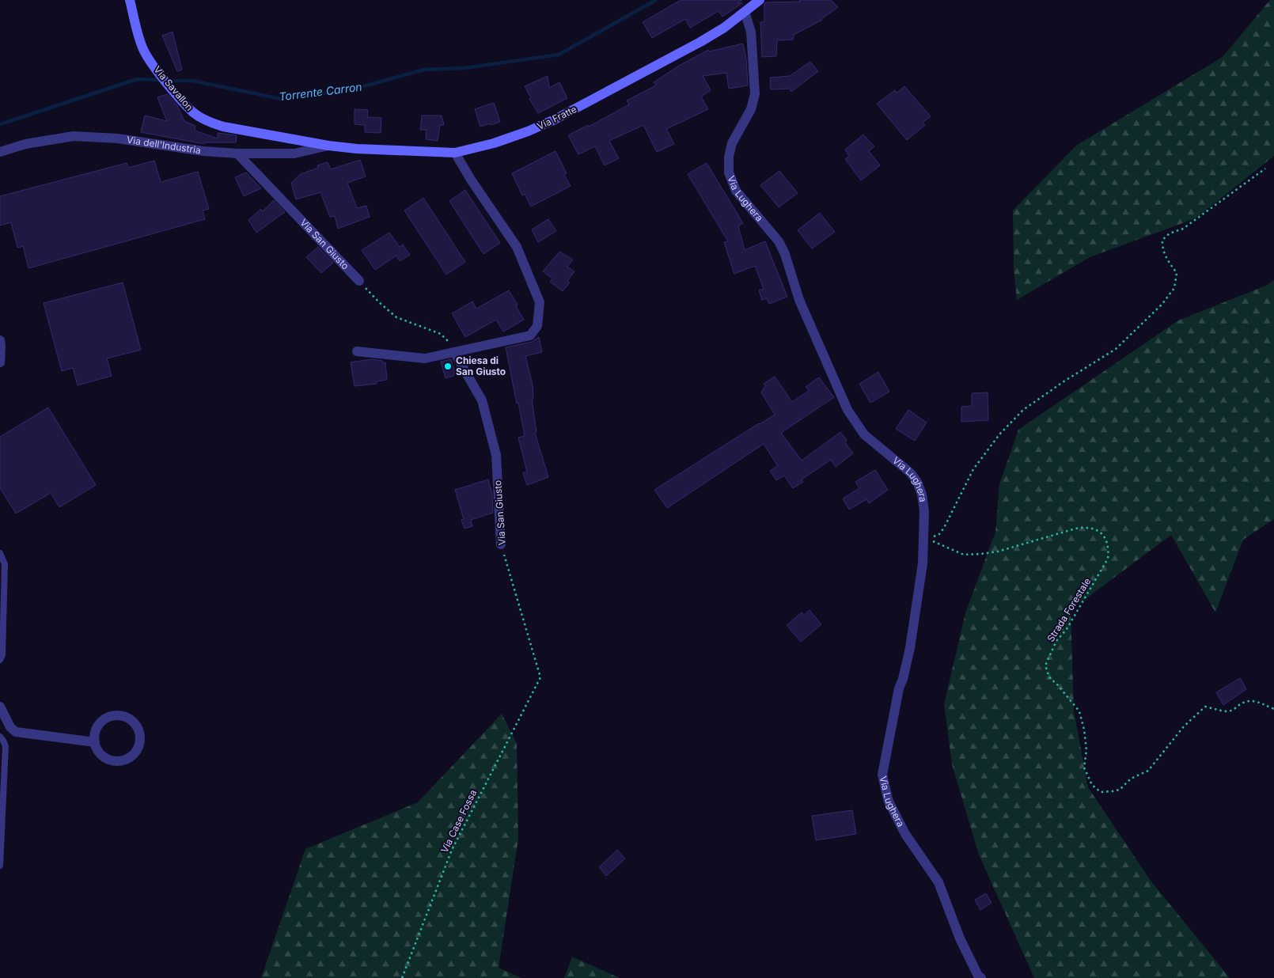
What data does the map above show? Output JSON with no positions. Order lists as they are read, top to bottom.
{
  "streets": {
    "main road": ["Via Savallon", "Via Fratte"],
    "street": ["Via dell'Industria", "Via Lughera", "Via San Giusto"],
    "path": ["Strada Forestale", "Via Case Fossa"]
  },
  "crossings": [
    ["Via Savallon", "Via Fratte"],
    ["Via Savallon", "Via dell'Industria"],
    ["Via Fratte", "Via dell'Industria"],
    ["Via Fratte", "Via Lughera"],
    ["Via dell'Industria", "Via San Giusto"],
    ["Via Lughera", "Strada Forestale"],
    ["Via San Giusto", "Via Case Fossa"]
  ],
  "water": ["Torrente Carron"],
  "places": ["Chiesa di San Giusto"]
}
